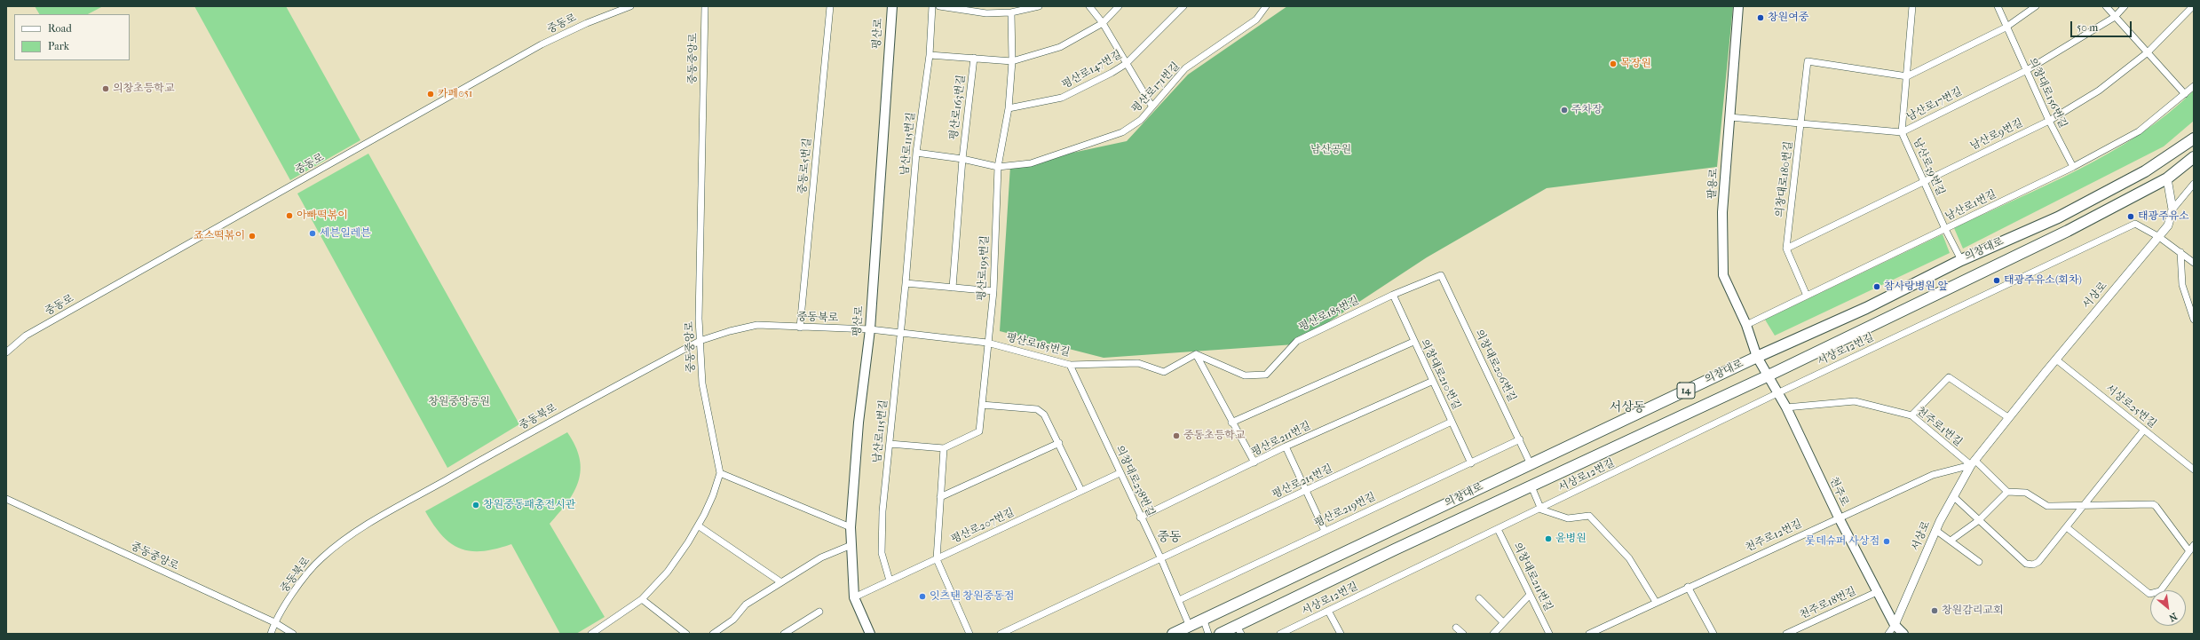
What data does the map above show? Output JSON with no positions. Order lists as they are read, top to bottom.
{
  "streets": {
    "main road": [
      "평산로",
      "팔용로",
      "의창대로",
      "14",
      "천주로"
    ],
    "street": [
      "중동로",
      "중동중앙로",
      "평산로147번길",
      "평산로171번길",
      "의창대로156번길",
      "남산로17번길",
      "평산로163번길",
      "남산로9번길",
      "남산로115번길",
      "중동로5번길",
      "남산로39번길",
      "의창대로180번길",
      "남산로1번길",
      "평산로195번길",
      "서상로",
      "평산로185번길",
      "중동북로",
      "서상로12번길",
      "의창대로206번길",
      "의창대로210번길",
      "서상로25번길",
      "천주로1번길",
      "평산로211번길",
      "의창대로238번길",
      "평산로215번길",
      "평산로219번길",
      "평산로207번길",
      "천주로12번길",
      "의창대로211번길",
      "천주로18번길"
    ]
  },
  "crossings": [
    ["평산로", "평산로185번길"],
    ["평산로", "중동북로"],
    ["평산로", "평산로207번길"],
    ["중동중앙로", "중동북로"],
    ["평산로147번길", "평산로195번길"],
    ["평산로171번길", "평산로163번길"],
    ["평산로171번길", "남산로115번길"],
    ["평산로171번길", "평산로195번길"],
    ["의창대로156번길", "남산로17번길"],
    ["의창대로156번길", "남산로9번길"],
    ["의창대로156번길", "남산로1번길"],
    ["남산로17번길", "남산로39번길"],
    ["남산로17번길", "의창대로180번길"],
    ["남산로17번길", "팔용로"],
    ["남산로9번길", "남산로39번길"],
    ["남산로9번길", "의창대로180번길"],
    ["남산로115번길", "평산로185번길"],
    ["남산로115번길", "평산로207번길"],
    ["중동로5번길", "중동북로"],
    ["남산로39번길", "의창대로180번길"],
    ["남산로39번길", "남산로1번길"],
    ["남산로39번길", "의창대로"],
    ["의창대로180번길", "남산로1번길"],
    ["팔용로", "남산로1번길"],
    ["팔용로", "의창대로"],
    ["팔용로", "천주로"],
    ["의창대로", "서상로"],
    ["의창대로", "의창대로206번길"],
    ["의창대로", "의창대로238번길"],
    ["의창대로", "천주로"],
    ["평산로195번길", "평산로185번길"],
    ["서상로", "서상로12번길"],
    ["서상로", "서상로25번길"],
    ["서상로", "천주로1번길"],
    ["서상로", "천주로"],
    ["서상로", "천주로12번길"],
    ["평산로185번길", "중동북로"],
    ["평산로185번길", "의창대로206번길"],
    ["평산로185번길", "의창대로210번길"],
    ["평산로185번길", "의창대로238번길"],
    ["서상로12번길", "천주로"],
    ["서상로12번길", "의창대로211번길"],
    ["의창대로206번길", "평산로219번길"],
    ["의창대로210번길", "평산로211번길"],
    ["의창대로210번길", "평산로215번길"],
    ["의창대로210번길", "평산로219번길"],
    ["천주로1번길", "천주로"],
    ["천주로1번길", "천주로12번길"],
    ["평산로211번길", "의창대로238번길"],
    ["의창대로238번길", "평산로215번길"],
    ["의창대로238번길", "평산로219번길"],
    ["의창대로238번길", "평산로207번길"],
    ["천주로", "천주로12번길"],
    ["천주로", "천주로18번길"]
  ],
  "districts": ["서상동", "중동"],
  "parks": ["남산공원", "창원중앙공원"],
  "places": [
    "창원여중",
    "목장원",
    "의창초등학교",
    "카페051",
    "주차장",
    "아빠떡볶이",
    "태광주유소",
    "세븐일레븐",
    "죠스떡볶이",
    "태광주유소(회차)",
    "참사랑병원 앞",
    "중동초등학교",
    "창원중동패총전시관",
    "윤병원",
    "롯데슈퍼 사상점",
    "잇츠탠 창원중동점",
    "창원감리교회"
  ],
  "legend": ["Road", "Park"],
  "scale_bar": "50 m",
  "north": "bottom right"
}
